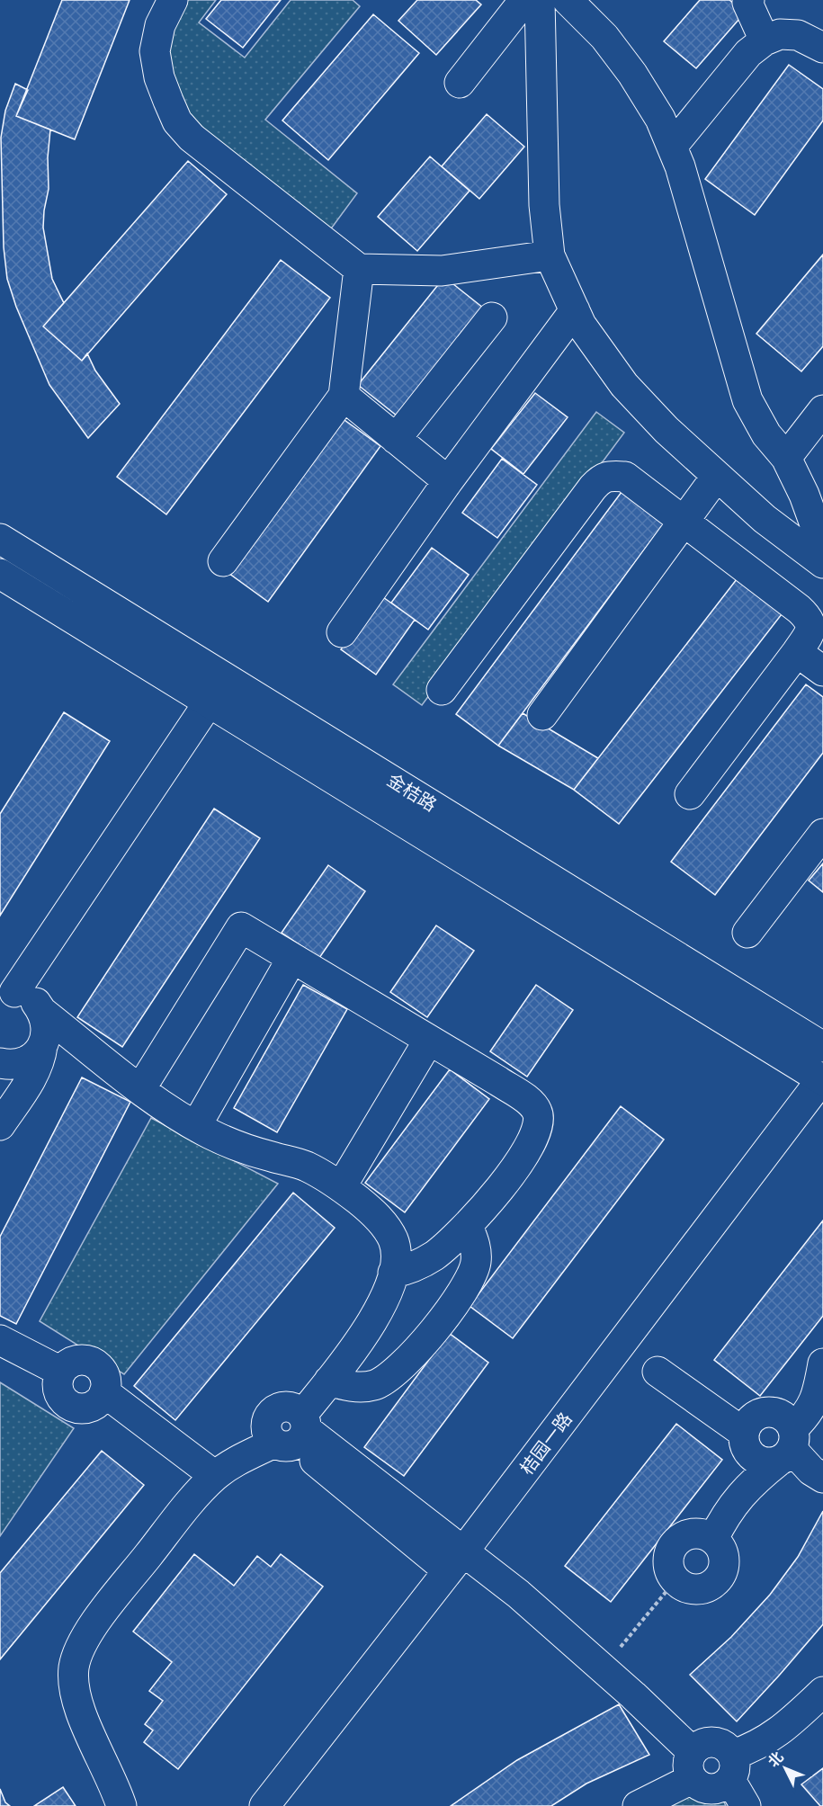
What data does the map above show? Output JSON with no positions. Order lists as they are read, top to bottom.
{
  "streets": {
    "street": ["金桔路", "桔园一路"]
  },
  "north": "top left"
}
